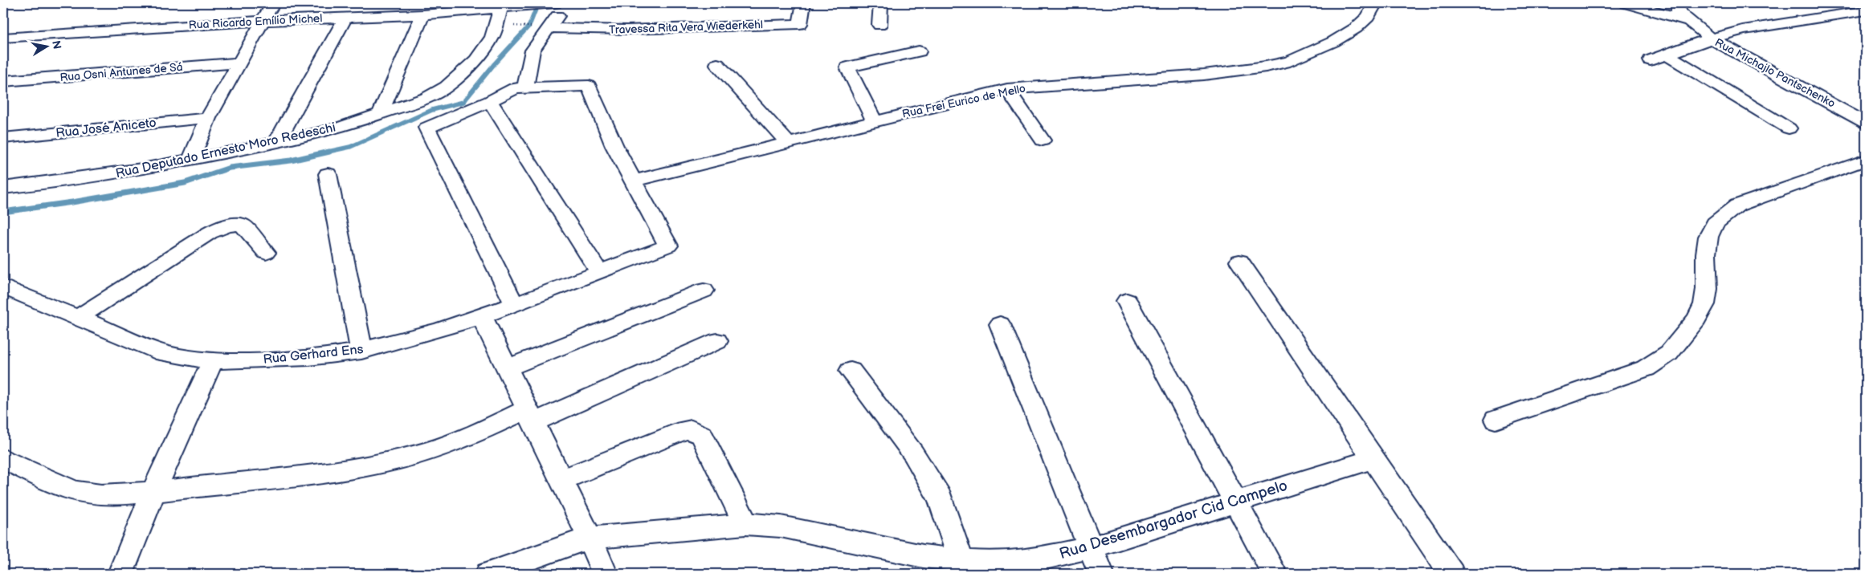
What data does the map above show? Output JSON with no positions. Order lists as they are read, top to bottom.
{
  "streets": {
    "street": [
      "Rua Ricardo Emílio Michel",
      "Travessa Rita Vera Wiederkehl",
      "Rua Osni Antunes de Sá",
      "Rua Michajlo Pantschenko",
      "Rua Frei Eurico de Mello",
      "Rua José Aniceto",
      "Rua Deputado Ernesto Moro Redeschi",
      "Rua Gerhard Ens",
      "Rua Desembargador Cid Campelo"
    ]
  },
  "crossings": [
    ["Rua Ricardo Emílio Michel", "Rua Deputado Ernesto Moro Redeschi"],
    ["Rua Frei Eurico de Mello", "Rua Gerhard Ens"]
  ],
  "north": "right"
}
